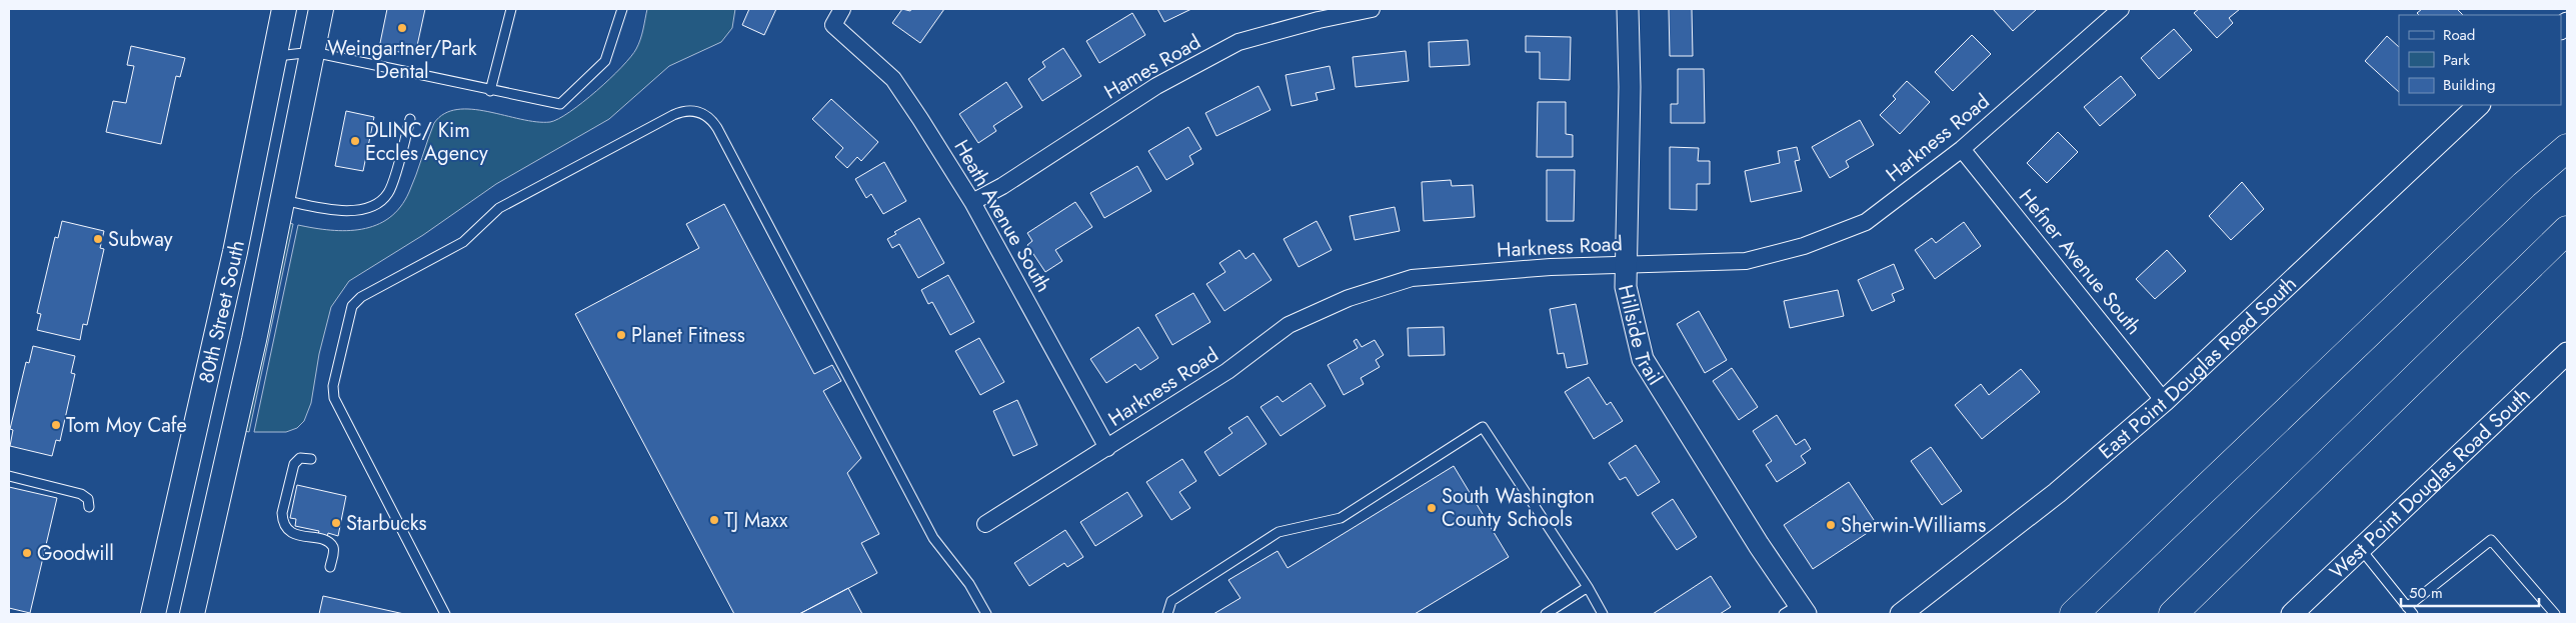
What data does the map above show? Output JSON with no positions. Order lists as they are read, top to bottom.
{
  "streets": {
    "main road": ["80th Street South"],
    "street": [
      "Hames Road",
      "Harkness Road",
      "Heath Avenue South",
      "Hefner Avenue South",
      "Hillside Trail",
      "East Point Douglas Road South",
      "West Point Douglas Road South"
    ]
  },
  "crossings": [
    ["Hames Road", "Heath Avenue South"],
    ["Harkness Road", "Heath Avenue South"],
    ["Harkness Road", "Hefner Avenue South"],
    ["Harkness Road", "Hillside Trail"],
    ["Hefner Avenue South", "East Point Douglas Road South"]
  ],
  "places": [
    "Weingartner/Park Dental",
    "DLINC/ Kim Eccles Agency",
    "Subway",
    "Planet Fitness",
    "Tom Moy Cafe",
    "South Washington County Schools",
    "TJ Maxx",
    "Starbucks",
    "Sherwin-Williams",
    "Goodwill"
  ],
  "legend": ["Road", "Park", "Building"],
  "scale_bar": "50 m"
}
